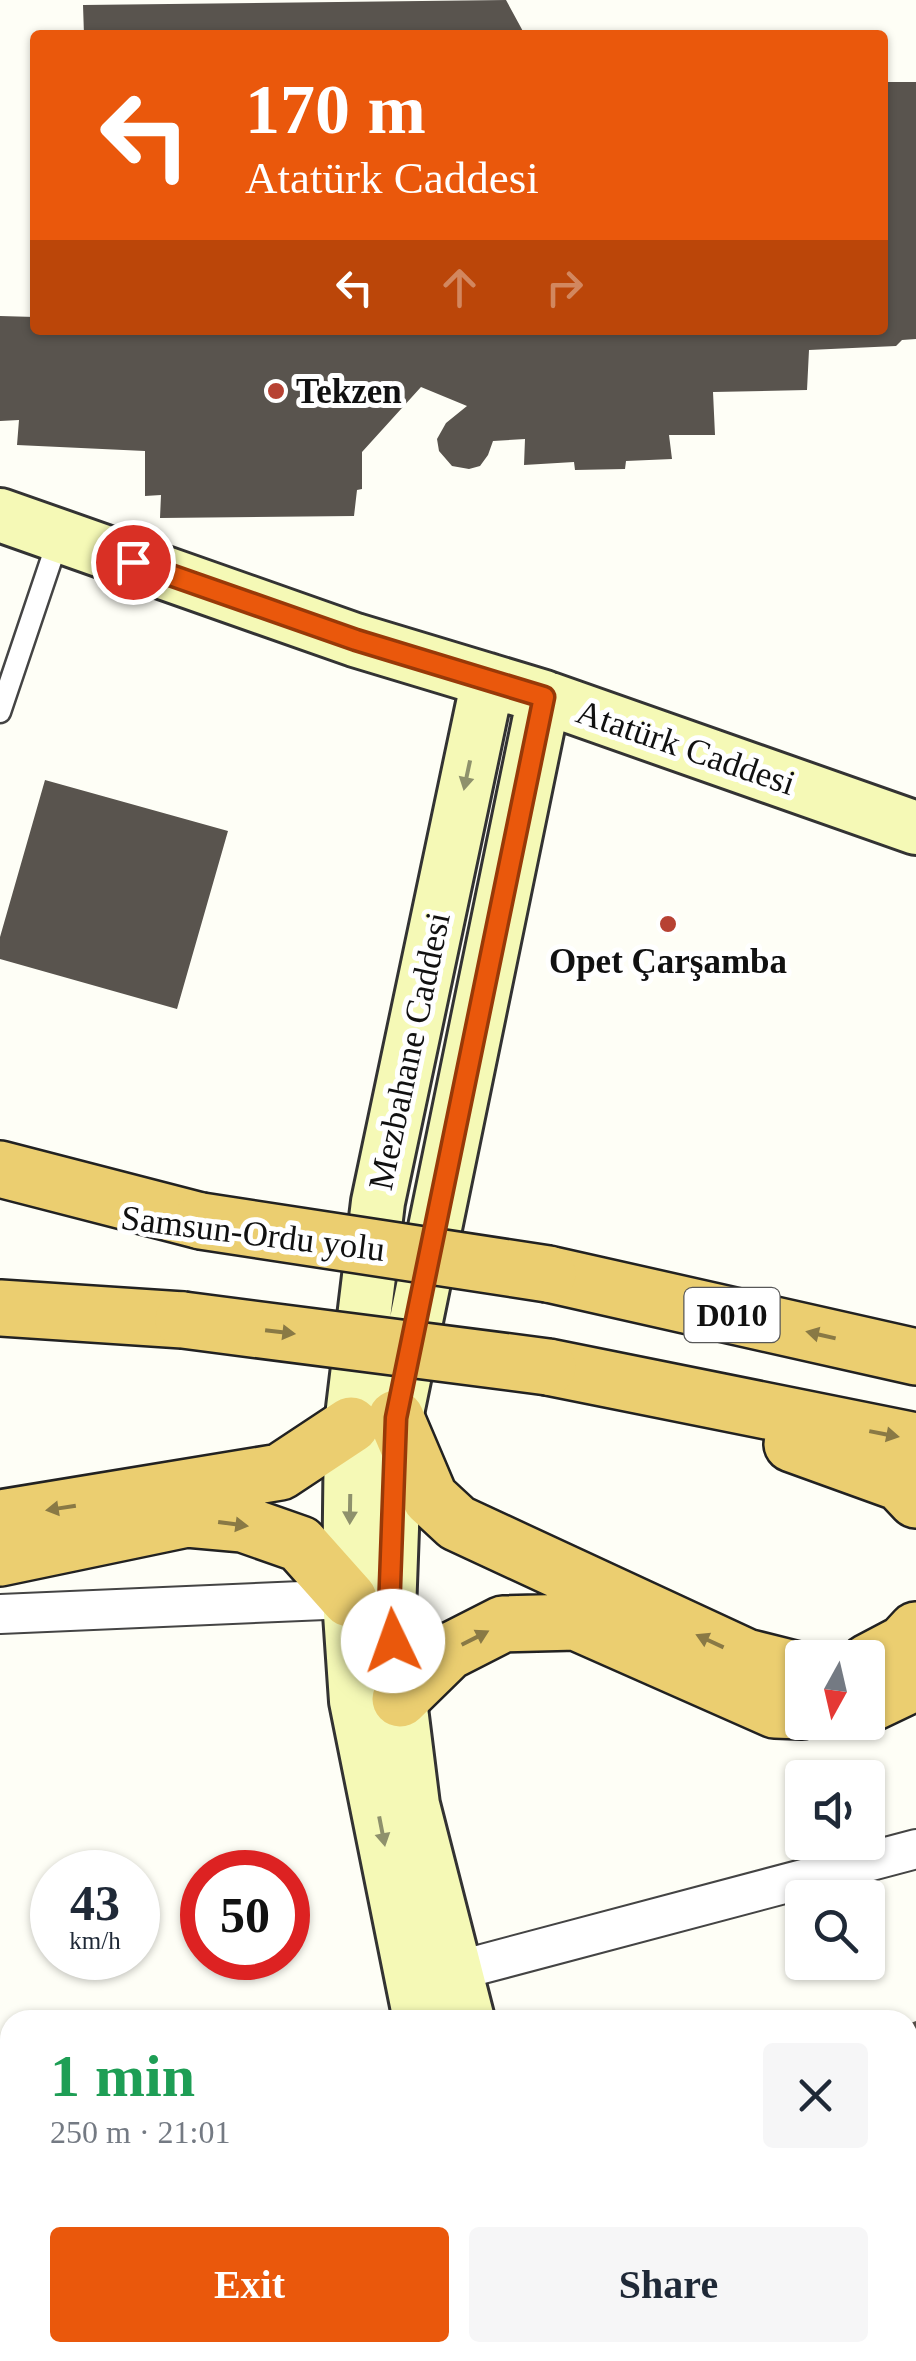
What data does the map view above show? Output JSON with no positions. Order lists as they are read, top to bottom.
{
  "streets": {
    "highway": ["Samsun-Ordu yolu", "D010"],
    "main road": ["Atatürk Caddesi", "Mezbahane Caddesi"]
  },
  "crossings": [
    ["Atatürk Caddesi", "Mezbahane Caddesi"]
  ],
  "places": ["Tekzen", "Opet Çarşamba"],
  "north": "bottom",
  "page": {
    "turn": ["170 m", "Atatürk Caddesi"],
    "speed": "43 km/h",
    "limit": "50",
    "heading": ["1 min", "250 m · 21:01"],
    "buttons": ["Exit", "Share"]
  }
}
